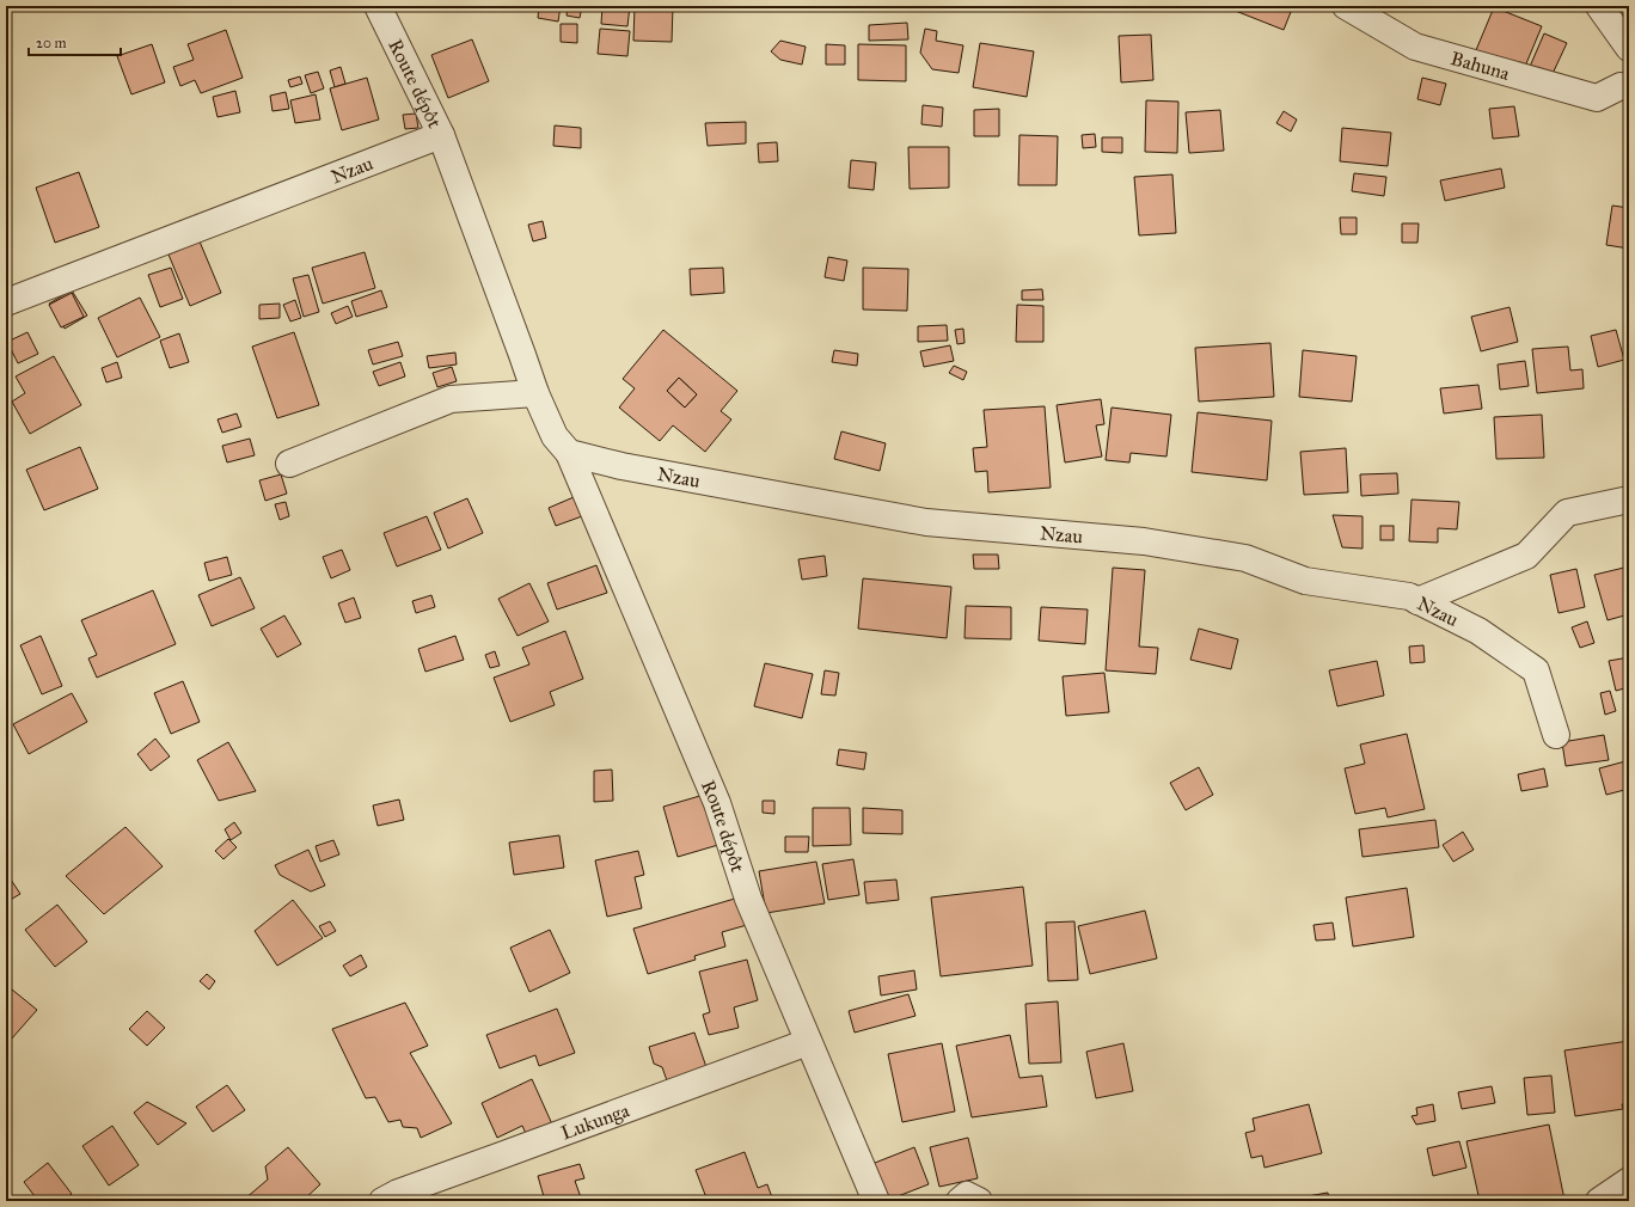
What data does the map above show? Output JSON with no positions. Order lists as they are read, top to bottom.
{
  "streets": {
    "street": [
      "Bahuna",
      "Route dépôt",
      "Nzau",
      "Lukunga"
    ]
  },
  "crossings": [
    ["Route dépôt", "Nzau"],
    ["Route dépôt", "Lukunga"]
  ],
  "scale_bar": "20 m"
}
